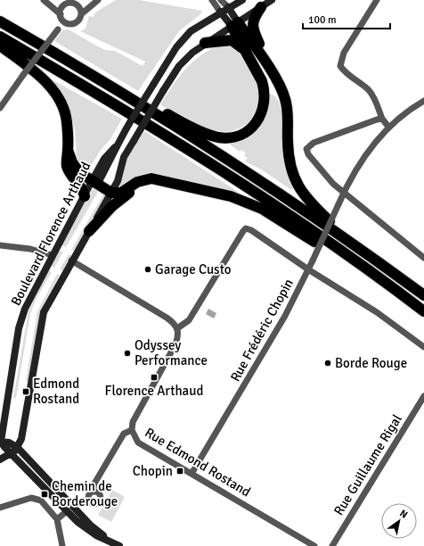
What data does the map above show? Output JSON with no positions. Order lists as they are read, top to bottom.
{
  "streets": {
    "main road": ["Boulevard Florence Arthaud"],
    "street": ["Rue Frédéric Chopin", "Rue Edmond Rostand", "Rue Guillaume Rigal"]
  },
  "crossings": [
    ["Rue Frédéric Chopin", "Rue Edmond Rostand"]
  ],
  "places": {
    "other": ["Garage Custo", "Odyssey Performance", "Borde Rouge"],
    "transit": [
      "Florence Arthaud",
      "Edmond Rostand",
      "Chopin",
      "Chemin de Borderouge"
    ]
  },
  "scale_bar": "100 m",
  "north": "top right"
}
